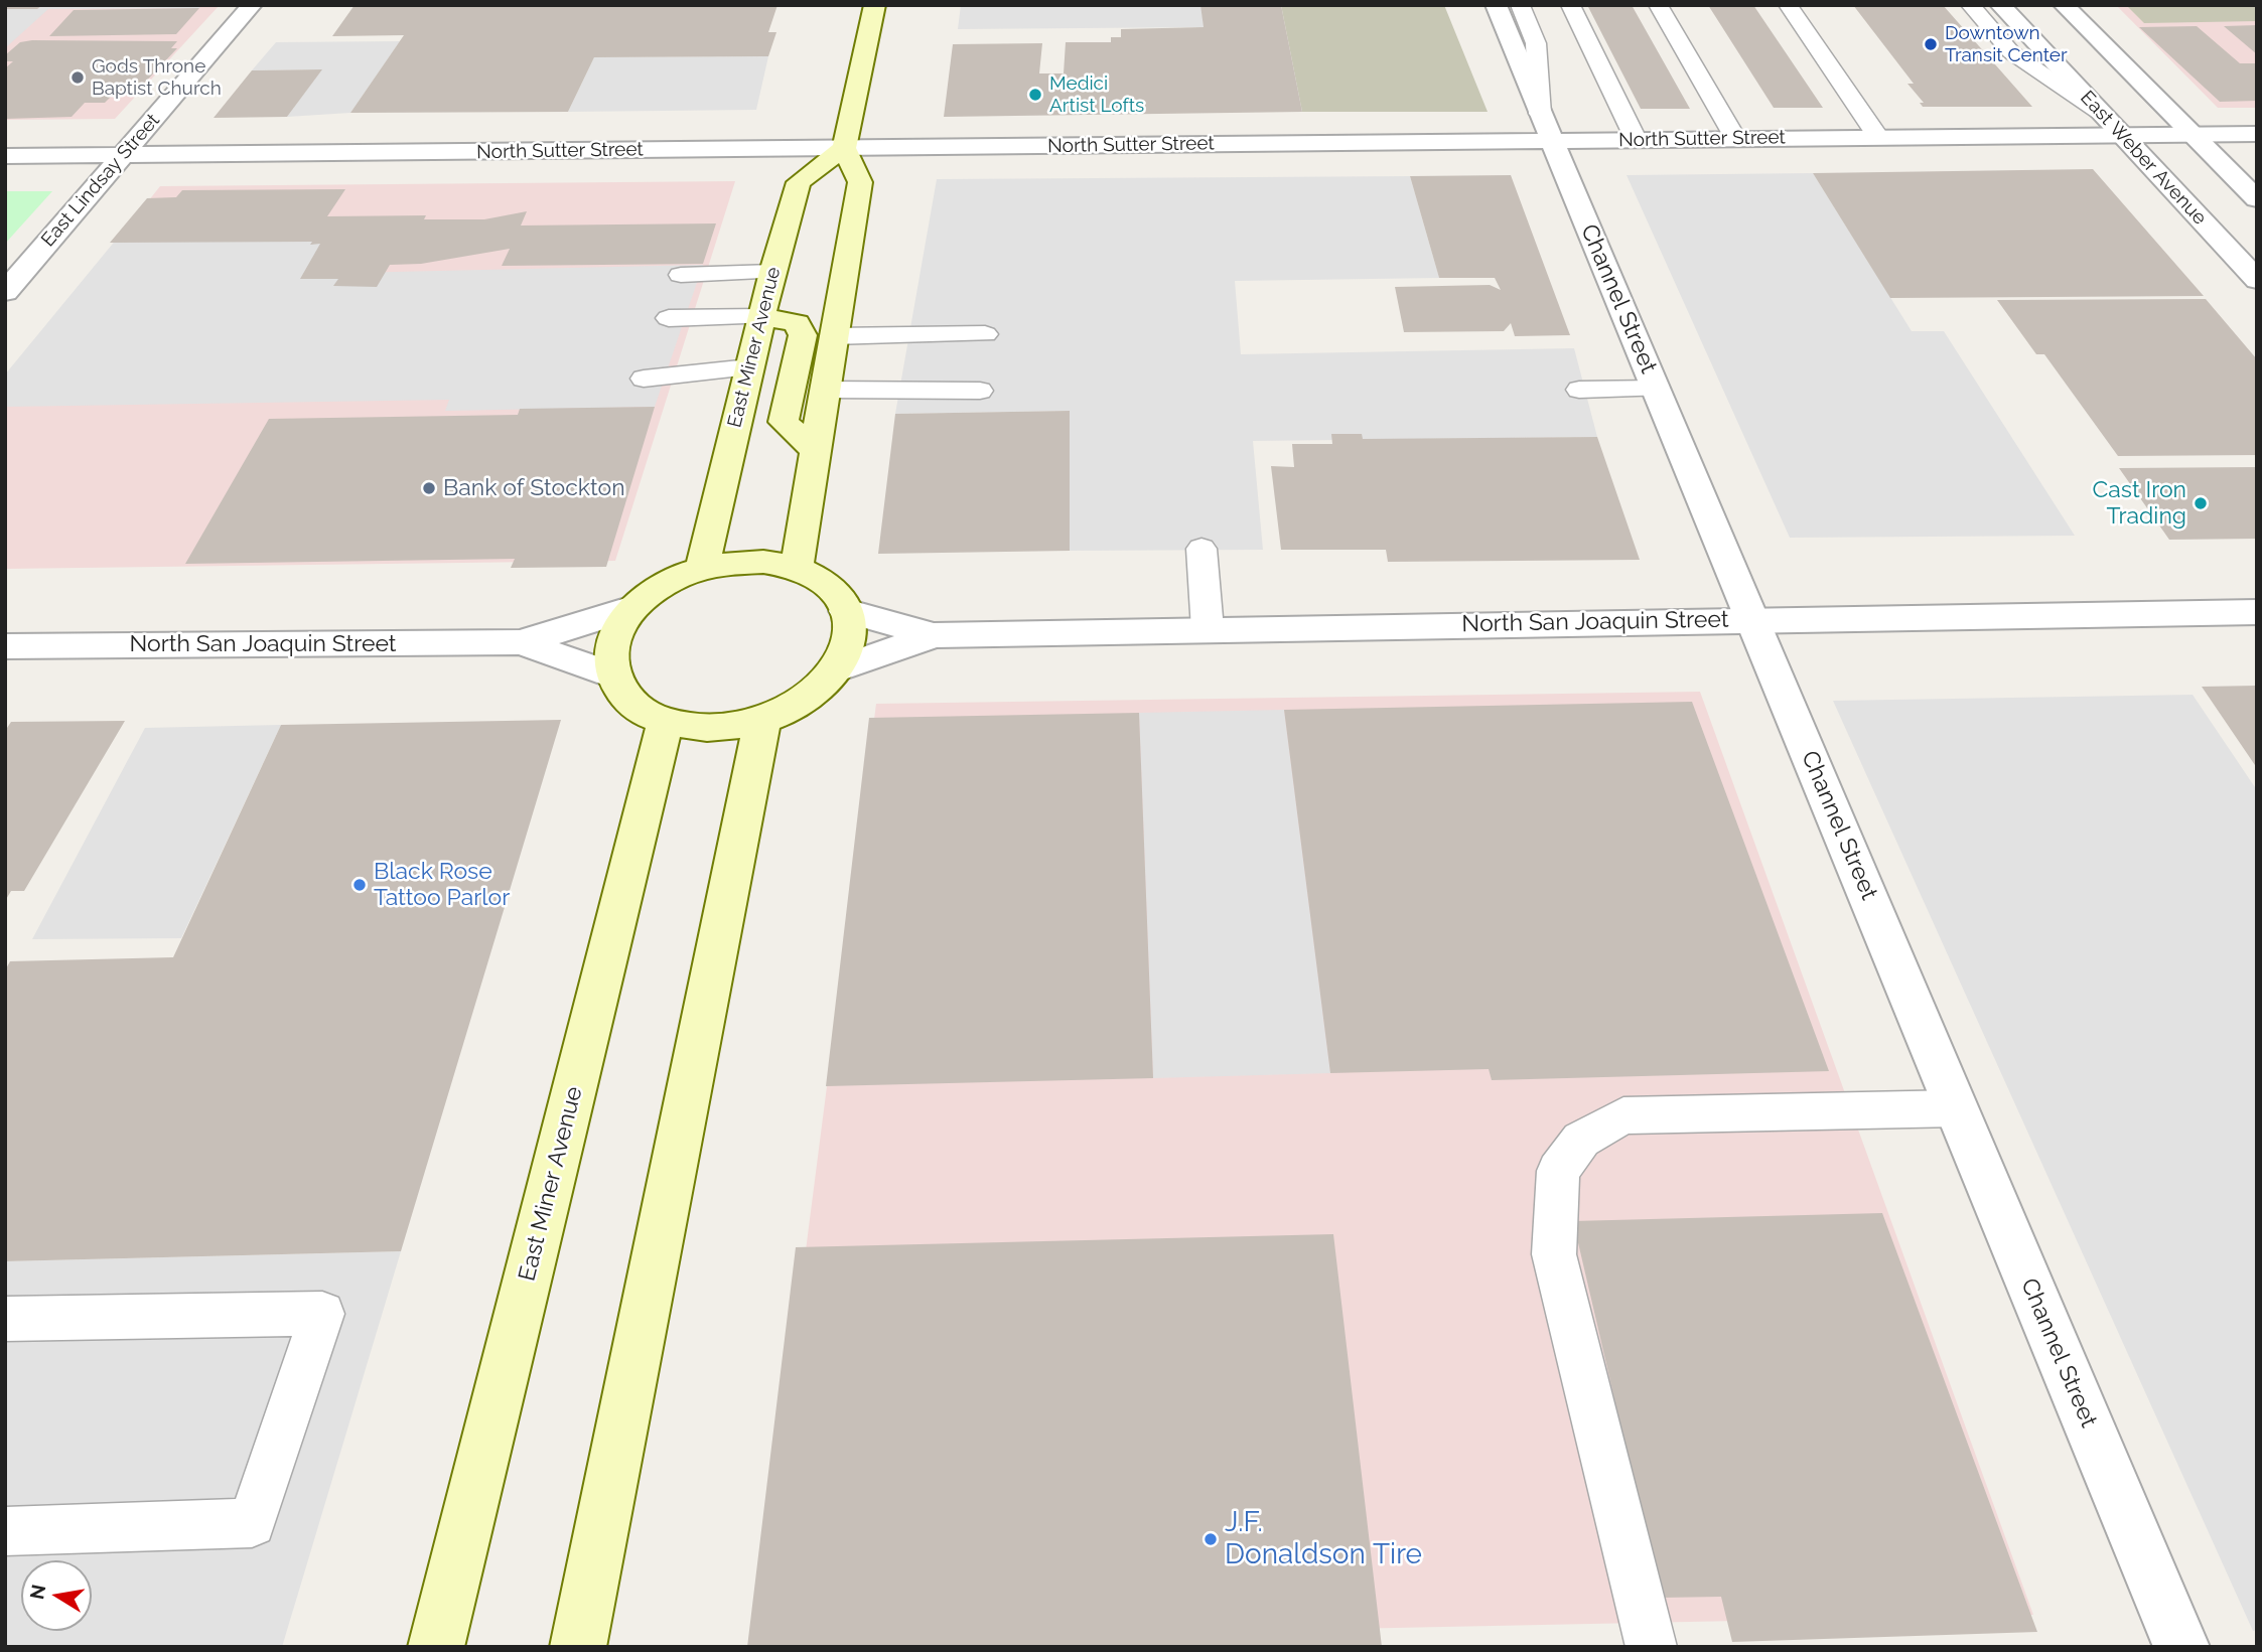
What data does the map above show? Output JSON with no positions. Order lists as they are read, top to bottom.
{
  "streets": {
    "main road": ["East Miner Avenue"],
    "street": [
      "North Sutter Street",
      "East Weber Avenue",
      "East Lindsay Street",
      "Channel Street",
      "North San Joaquin Street"
    ]
  },
  "crossings": [
    ["North Sutter Street", "East Weber Avenue"],
    ["North Sutter Street", "East Lindsay Street"],
    ["North Sutter Street", "Channel Street"],
    ["North Sutter Street", "East Miner Avenue"],
    ["Channel Street", "North San Joaquin Street"],
    ["East Miner Avenue", "North San Joaquin Street"]
  ],
  "places": [
    "Downtown Transit Center",
    "Gods Throne Baptist Church",
    "Medici Artist Lofts",
    "Bank of Stockton",
    "Cast Iron Trading",
    "Black Rose Tattoo Parlor",
    "J.F. Donaldson Tire"
  ],
  "north": "left"
}
